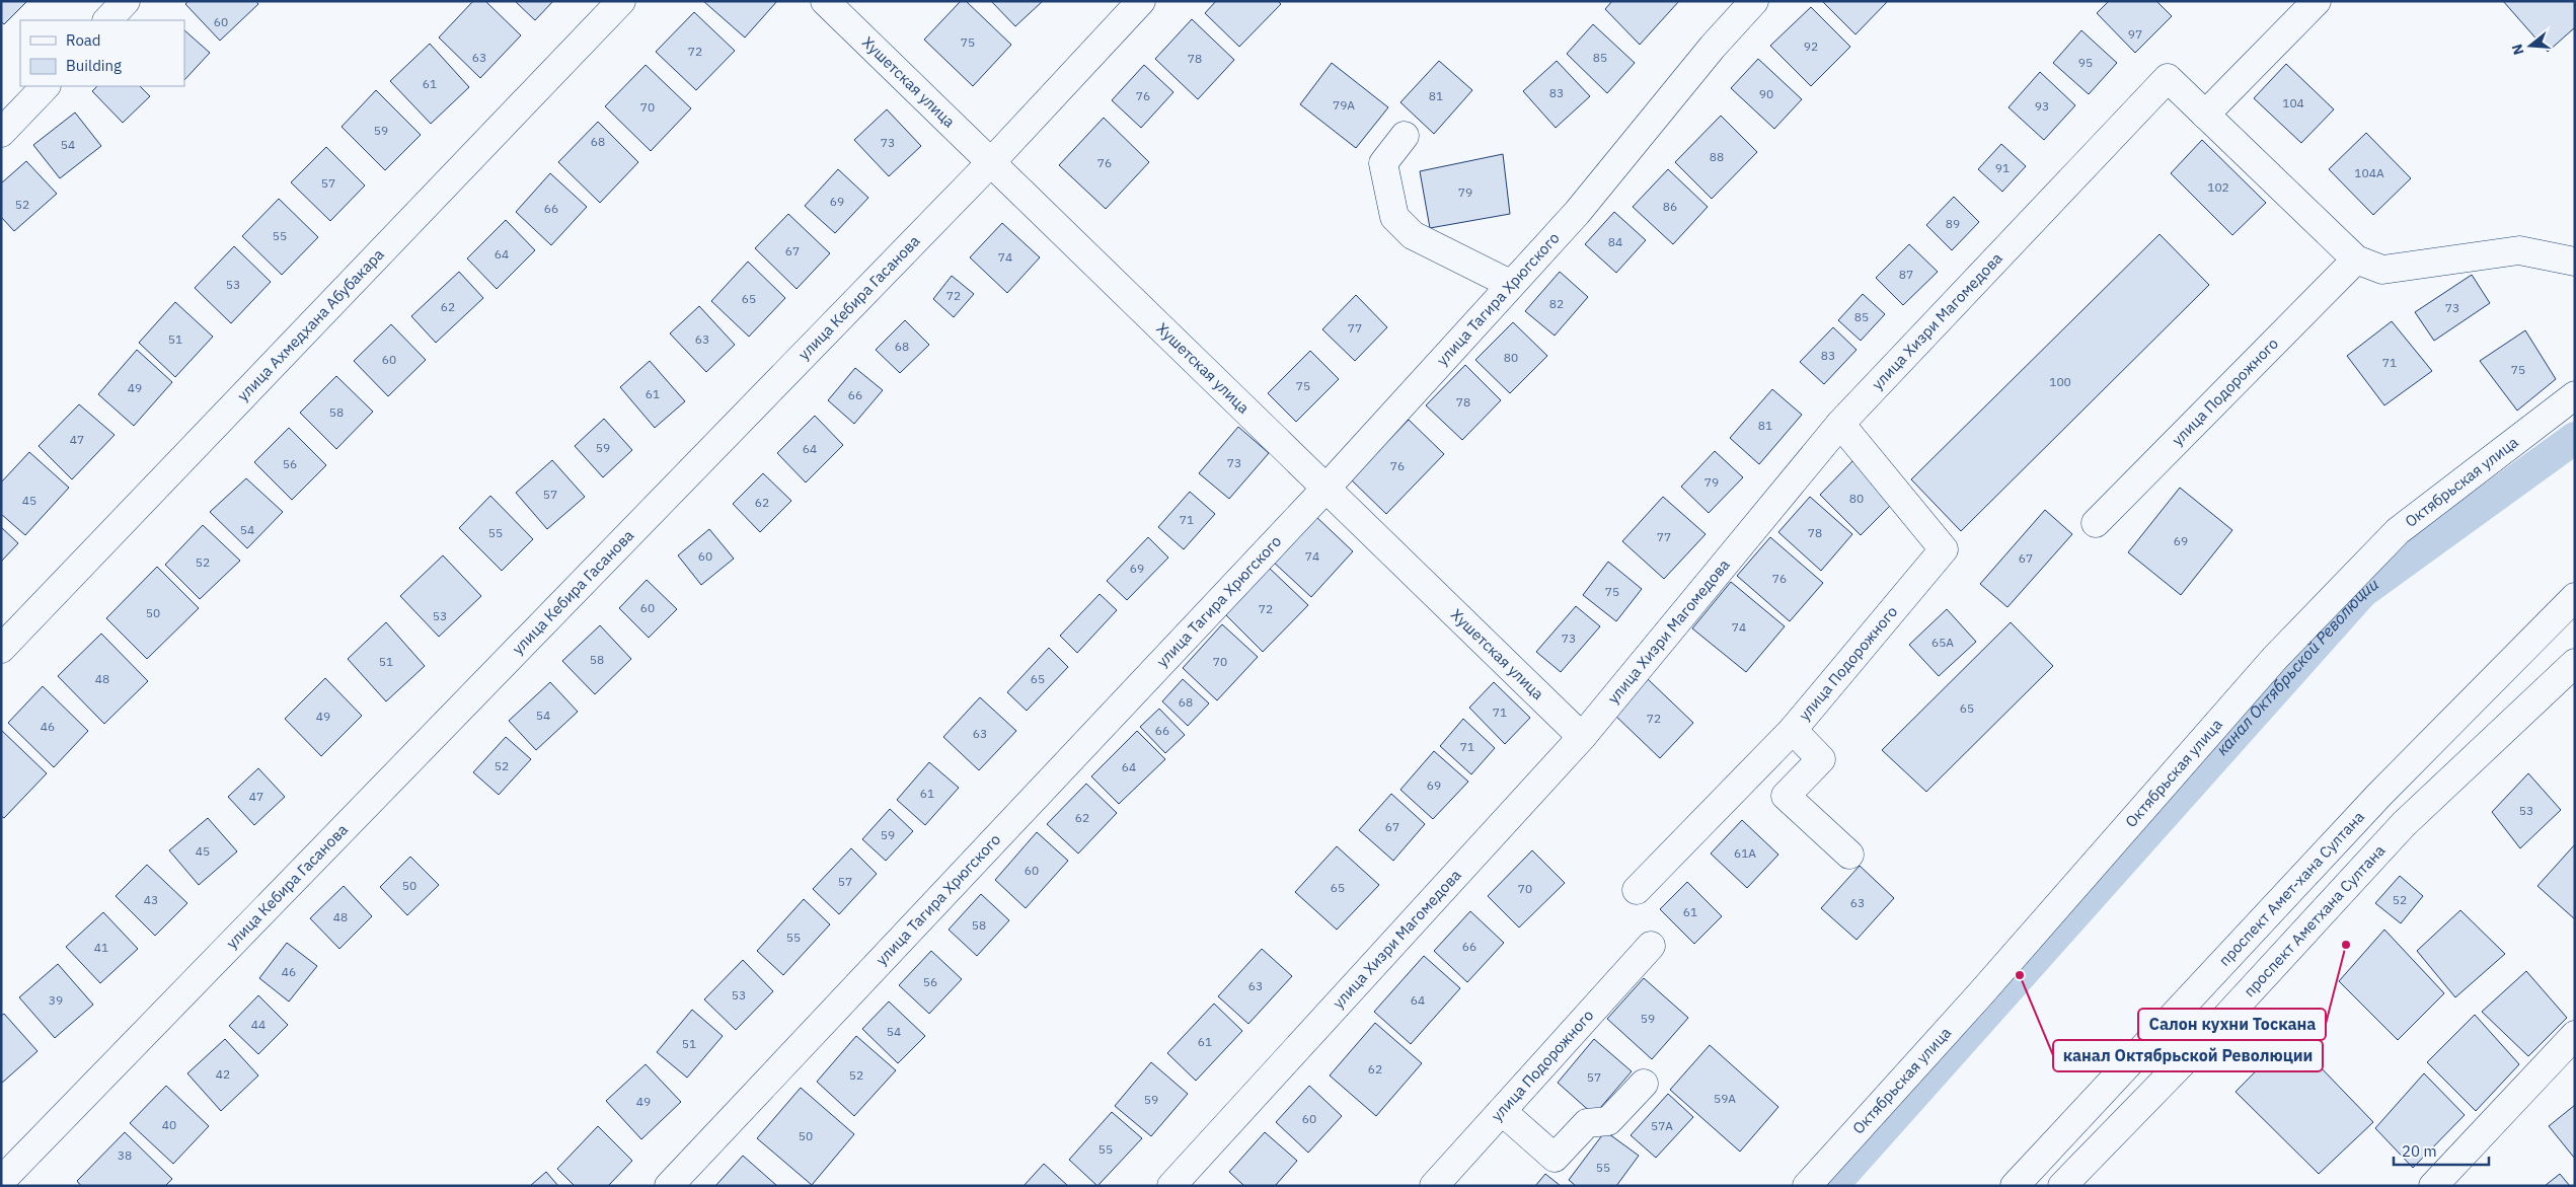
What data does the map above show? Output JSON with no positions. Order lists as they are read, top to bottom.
{
  "streets": {
    "street": [
      "Хушетская улица",
      "улица Кебира Гасанова",
      "улица Тагира Хрюгского",
      "улица Хизри Магомедова",
      "улица Ахмедхана Абубакара",
      "улица Подорожного",
      "Октябрьская улица",
      "проспект Амет-хана Султана",
      "проспект Аметхана Султана"
    ]
  },
  "crossings": [
    ["Хушетская улица", "улица Кебира Гасанова"],
    ["Хушетская улица", "улица Тагира Хрюгского"],
    ["Хушетская улица", "улица Хизри Магомедова"],
    ["улица Хизри Магомедова", "улица Подорожного"]
  ],
  "water": ["канал Октябрьской Революции"],
  "places": ["Салон кухни Тоскана", "канал Октябрьской Революции"],
  "house_numbers": [
    "60",
    "97",
    "75",
    "92",
    "72",
    "63",
    "85",
    "78",
    "95",
    "61",
    "83",
    "90",
    "76",
    "81",
    "104",
    "79А",
    "93",
    "70",
    "59",
    "68",
    "73",
    "54",
    "88",
    "76",
    "91",
    "104А",
    "57",
    "102",
    "79",
    "69",
    "52",
    "86",
    "66",
    "89",
    "55",
    "84",
    "67",
    "64",
    "74",
    "87",
    "53",
    "72",
    "65",
    "82",
    "62",
    "73",
    "85",
    "77",
    "51",
    "63",
    "68",
    "83",
    "80",
    "60",
    "71",
    "75",
    "100",
    "75",
    "49",
    "61",
    "66",
    "78",
    "58",
    "81",
    "47",
    "59",
    "64",
    "73",
    "56",
    "76",
    "79",
    "57",
    "80",
    "45",
    "62",
    "71",
    "54",
    "55",
    "78",
    "77",
    "69",
    "60",
    "74",
    "67",
    "52",
    "69",
    "76",
    "75",
    "60",
    "72",
    "50",
    "53",
    "74",
    "73",
    "65А",
    "58",
    "51",
    "70",
    "48",
    "65",
    "68",
    "65",
    "71",
    "54",
    "49",
    "72",
    "46",
    "66",
    "63",
    "71",
    "52",
    "64",
    "69",
    "61",
    "47",
    "53",
    "62",
    "67",
    "59",
    "45",
    "61А",
    "60",
    "57",
    "50",
    "65",
    "70",
    "43",
    "52",
    "63",
    "61",
    "48",
    "58",
    "55",
    "66",
    "41",
    "46",
    "56",
    "63",
    "53",
    "39",
    "64",
    "59",
    "44",
    "54",
    "61",
    "51",
    "62",
    "42",
    "52",
    "57",
    "59А",
    "59",
    "49",
    "60",
    "40",
    "57А",
    "50",
    "55",
    "38",
    "55"
  ],
  "legend": ["Road", "Building"],
  "scale_bar": "20 m",
  "north": "left"
}
